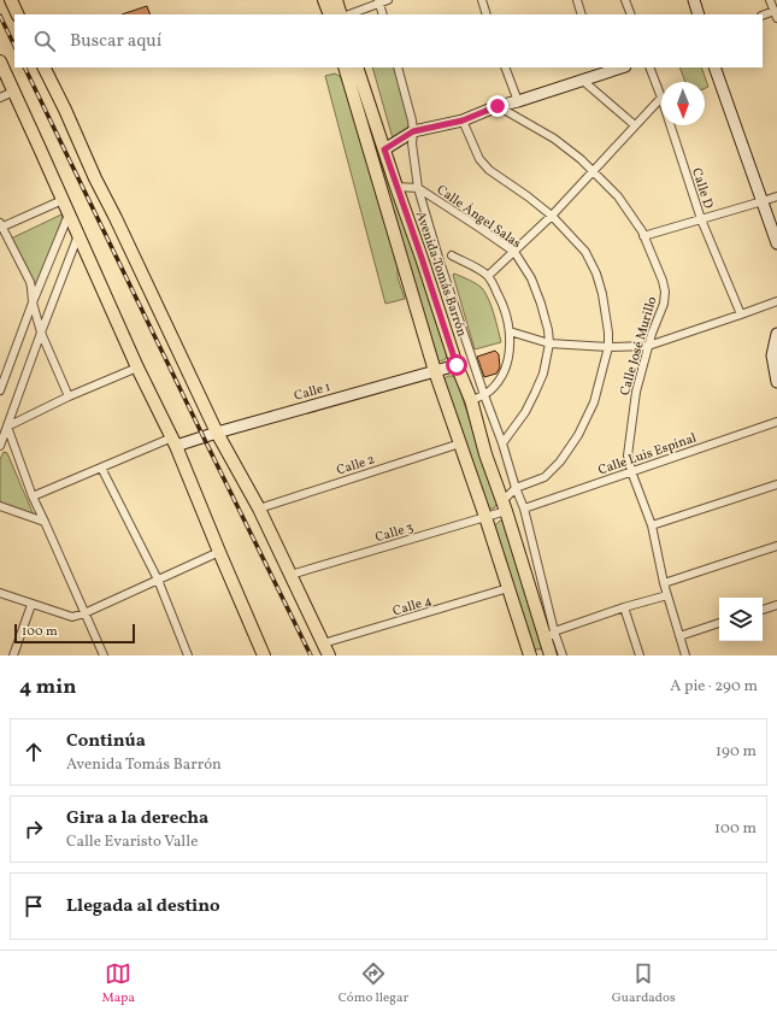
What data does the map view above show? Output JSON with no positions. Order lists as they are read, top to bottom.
{
  "streets": {
    "main road": ["Avenida Tomás Barrón"],
    "street": [
      "Calle D",
      "Calle Ángel Salas",
      "Calle José Murillo",
      "Calle 1",
      "Calle Luis Espinal",
      "Calle 2",
      "Calle 3",
      "Calle 4"
    ]
  },
  "crossings": [
    ["Calle Ángel Salas", "Avenida Tomás Barrón"],
    ["Avenida Tomás Barrón", "Calle 1"],
    ["Avenida Tomás Barrón", "Calle 3"],
    ["Calle José Murillo", "Calle Luis Espinal"]
  ],
  "scale_bar": "100 m",
  "north": "bottom",
  "page": {
    "search": "Buscar aquí",
    "scale": "100 m",
    "heading": ["4 min", "A pie · 290 m"],
    "list": [
      ["Continúa", "Avenida Tomás Barrón", "190 m"],
      ["Gira a la derecha", "Calle Evaristo Valle", "100 m"],
      "Llegada al destino"
    ],
    "nav": ["Mapa", "Cómo llegar", "Guardados"]
  }
}
